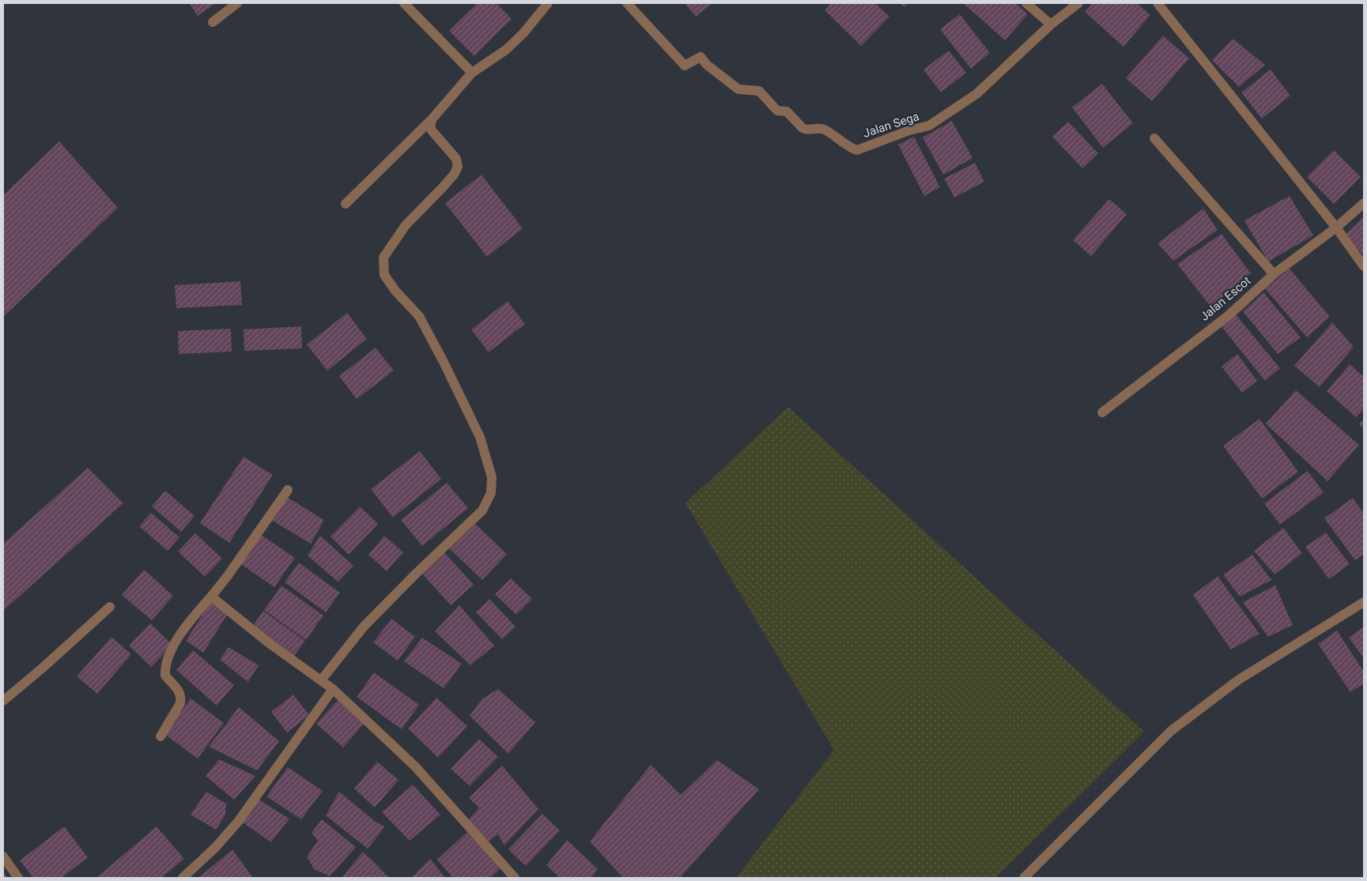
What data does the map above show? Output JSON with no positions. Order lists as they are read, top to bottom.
{
  "streets": {
    "street": ["Jalan Sega", "Jalan Escot"]
  }
}
